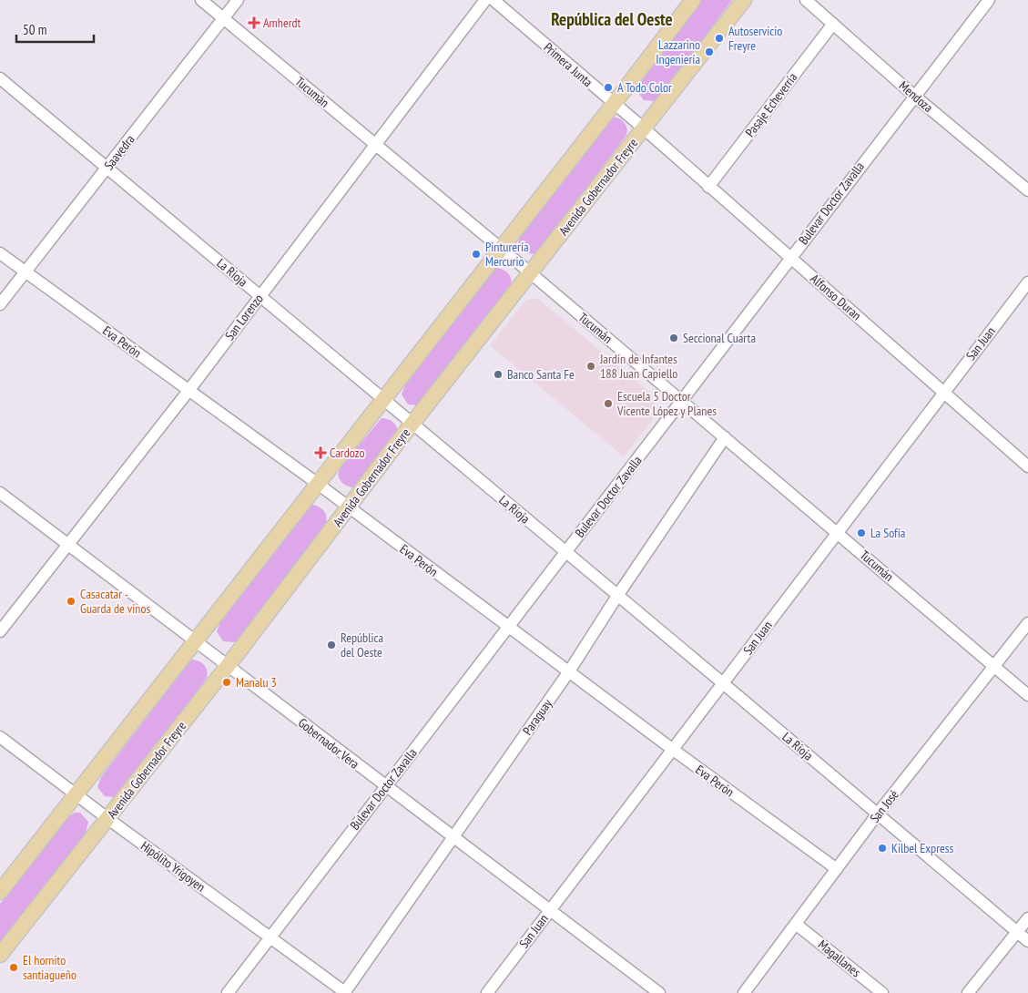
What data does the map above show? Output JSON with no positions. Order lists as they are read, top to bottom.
{
  "streets": {
    "main road": ["Avenida Gobernador Freyre"],
    "street": [
      "Primera Junta",
      "Tucumán",
      "Mendoza",
      "Pasaje Echeverría",
      "Saavedra",
      "Bulevar Doctor Zavalla",
      "La Rioja",
      "Alfonso Duran",
      "San Lorenzo",
      "Eva Perón",
      "San Juan",
      "Paraguay",
      "Gobernador Vera",
      "San José",
      "Hipólito Yrigoyen",
      "Magallanes"
    ]
  },
  "crossings": [
    ["Primera Junta", "Avenida Gobernador Freyre"],
    ["Primera Junta", "Alfonso Duran"],
    ["Tucumán", "Saavedra"],
    ["Tucumán", "Avenida Gobernador Freyre"],
    ["Tucumán", "Bulevar Doctor Zavalla"],
    ["Tucumán", "San Lorenzo"],
    ["Tucumán", "San Juan"],
    ["Tucumán", "Paraguay"],
    ["Tucumán", "San José"],
    ["Mendoza", "Pasaje Echeverría"],
    ["Mendoza", "Bulevar Doctor Zavalla"],
    ["Pasaje Echeverría", "Alfonso Duran"],
    ["Saavedra", "La Rioja"],
    ["Saavedra", "Eva Perón"],
    ["Avenida Gobernador Freyre", "La Rioja"],
    ["Avenida Gobernador Freyre", "Alfonso Duran"],
    ["Avenida Gobernador Freyre", "Eva Perón"],
    ["Avenida Gobernador Freyre", "Gobernador Vera"],
    ["Avenida Gobernador Freyre", "Hipólito Yrigoyen"],
    ["Bulevar Doctor Zavalla", "La Rioja"],
    ["Bulevar Doctor Zavalla", "Alfonso Duran"],
    ["Bulevar Doctor Zavalla", "Eva Perón"],
    ["Bulevar Doctor Zavalla", "Gobernador Vera"],
    ["Bulevar Doctor Zavalla", "Hipólito Yrigoyen"],
    ["La Rioja", "San Lorenzo"],
    ["La Rioja", "San Juan"],
    ["La Rioja", "Paraguay"],
    ["La Rioja", "San José"],
    ["Alfonso Duran", "San Juan"],
    ["San Lorenzo", "Eva Perón"],
    ["San Lorenzo", "Gobernador Vera"],
    ["Eva Perón", "San Juan"],
    ["Eva Perón", "Paraguay"],
    ["Eva Perón", "San José"],
    ["San Juan", "Gobernador Vera"],
    ["Paraguay", "Gobernador Vera"],
    ["Paraguay", "Hipólito Yrigoyen"],
    ["San José", "Magallanes"]
  ],
  "districts": ["República del Oeste"],
  "places": {
    "health": ["Amherdt", "Cardozo"],
    "other": [
      "Autoservicio Freyre",
      "Lazzarino Ingeniería",
      "A Todo Color",
      "Pinturería Mercurio",
      "Seccional Cuarta",
      "Jardín de Infantes 188 Juan Capiello",
      "Banco Santa Fe",
      "Escuela 5 Doctor Vicente López y Planes",
      "La Sofía",
      "Casacatar - Guarda de vinos",
      "República del Oeste",
      "Manalu 3",
      "Kilbel Express",
      "El hornito santiagueño"
    ]
  },
  "scale_bar": "50 m"
}
